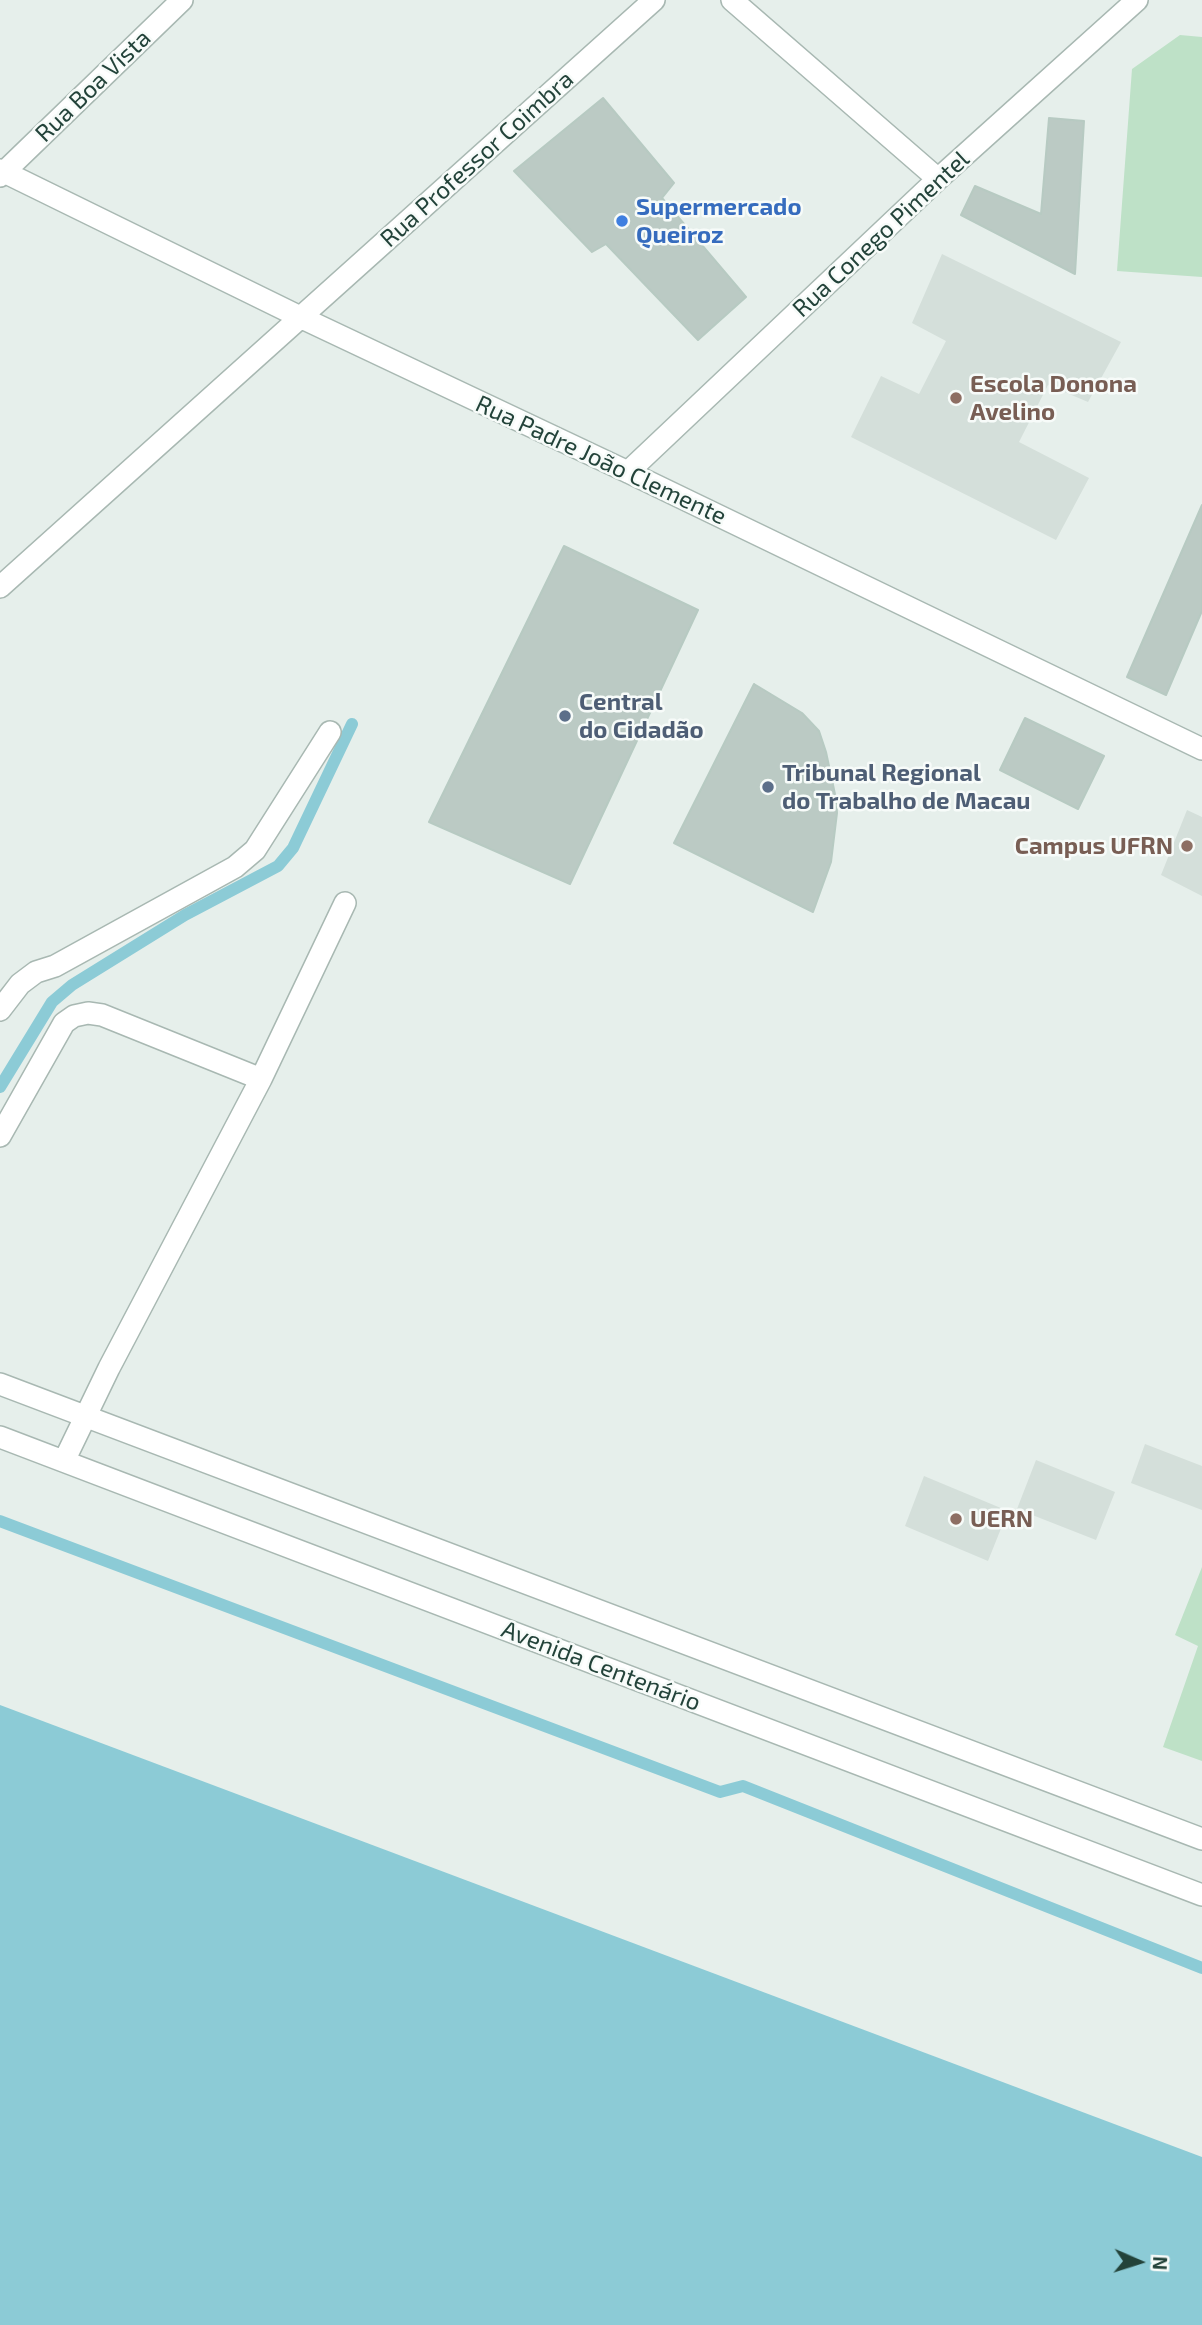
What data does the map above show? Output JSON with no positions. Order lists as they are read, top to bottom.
{
  "streets": {
    "street": [
      "Rua Boa Vista",
      "Rua Professor Coimbra",
      "Rua Conego Pimentel",
      "Rua Padre João Clemente",
      "Avenida Centenário"
    ]
  },
  "crossings": [
    ["Rua Boa Vista", "Rua Padre João Clemente"],
    ["Rua Professor Coimbra", "Rua Padre João Clemente"],
    ["Rua Conego Pimentel", "Rua Padre João Clemente"]
  ],
  "places": [
    "Supermercado Queiroz",
    "Escola Donona Avelino",
    "Central do Cidadão",
    "Tribunal Regional do Trabalho de Macau",
    "Campus UFRN",
    "UERN"
  ],
  "north": "right"
}
